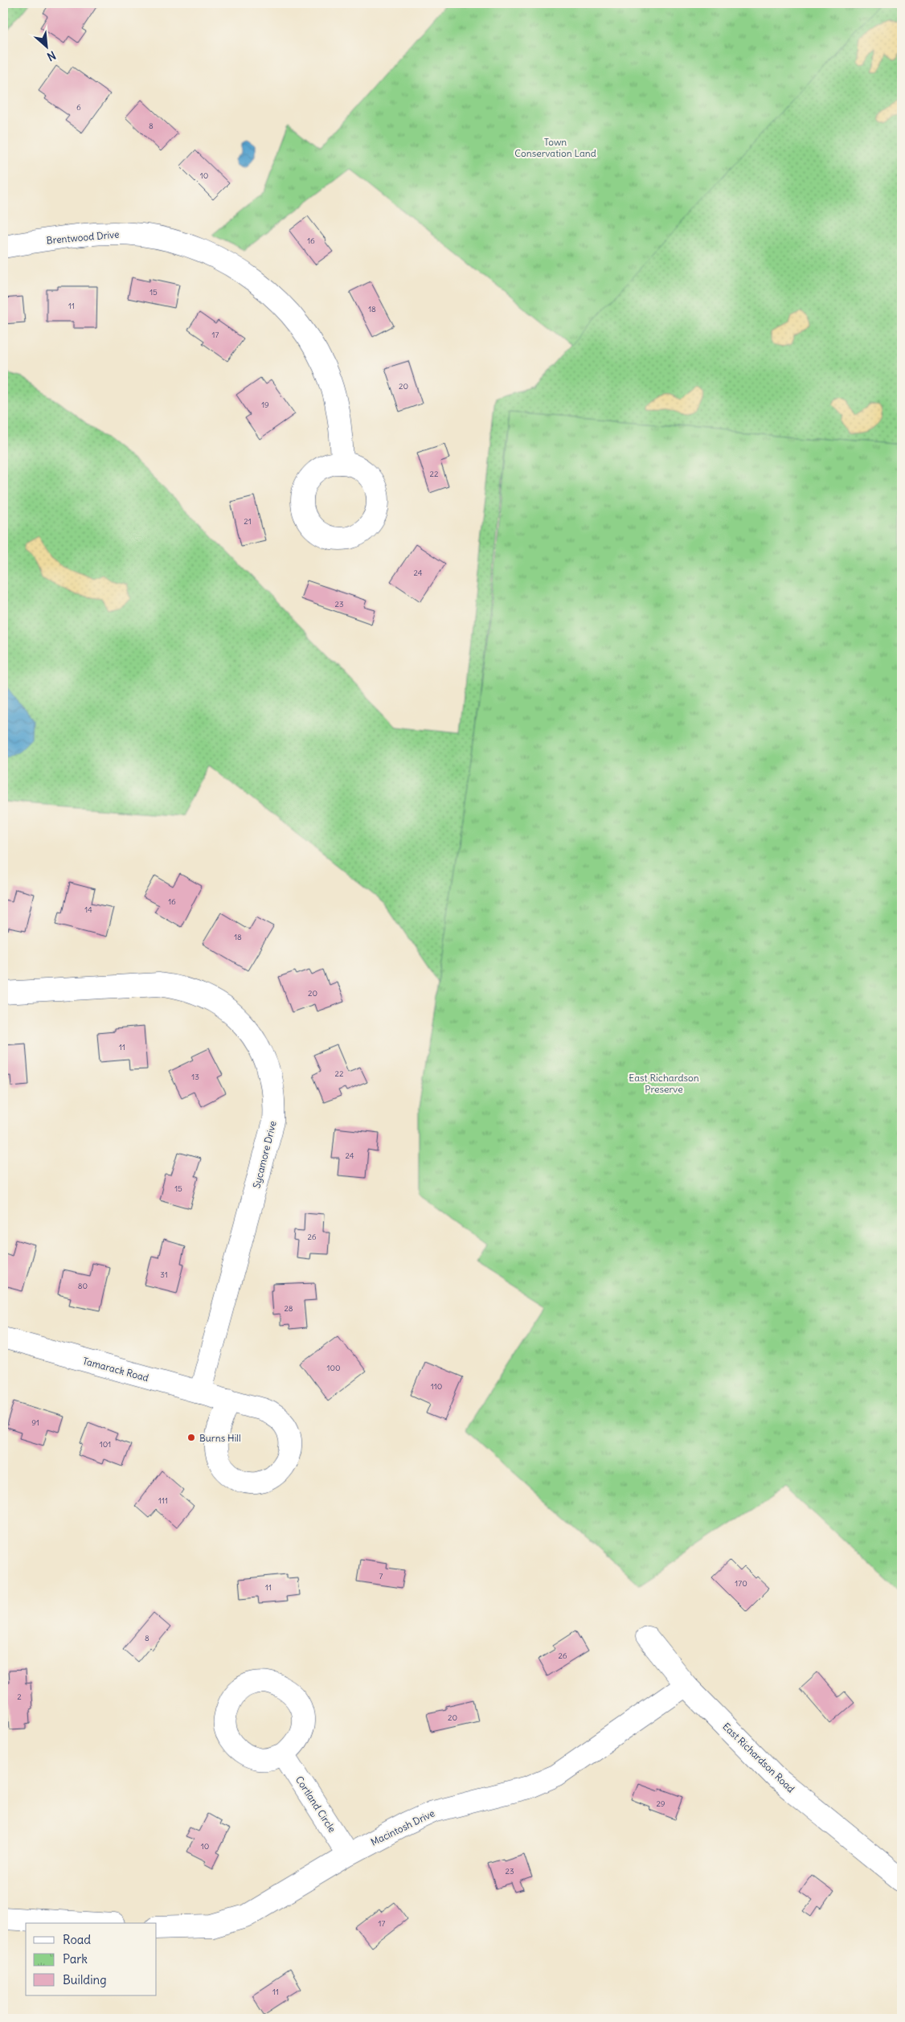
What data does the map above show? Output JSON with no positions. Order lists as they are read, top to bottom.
{
  "streets": {
    "street": [
      "Brentwood Drive",
      "Sycamore Drive",
      "Tamarack Road",
      "East Richardson Road",
      "Cortland Circle",
      "Macintosh Drive"
    ]
  },
  "crossings": [
    ["Sycamore Drive", "Tamarack Road"],
    ["East Richardson Road", "Macintosh Drive"],
    ["Cortland Circle", "Macintosh Drive"]
  ],
  "parks": ["Town Conservation Land", "East Richardson Preserve"],
  "places": ["Burns Hill"],
  "house_numbers": [
    "6",
    "8",
    "10",
    "16",
    "15",
    "11",
    "18",
    "17",
    "20",
    "19",
    "22",
    "21",
    "24",
    "23",
    "16",
    "14",
    "18",
    "20",
    "11",
    "22",
    "13",
    "24",
    "15",
    "26",
    "31",
    "80",
    "28",
    "100",
    "110",
    "91",
    "101",
    "111",
    "7",
    "170",
    "11",
    "8",
    "26",
    "2",
    "20",
    "29",
    "10",
    "23",
    "17",
    "11"
  ],
  "legend": ["Road", "Park", "Building"],
  "north": "bottom right"
}
